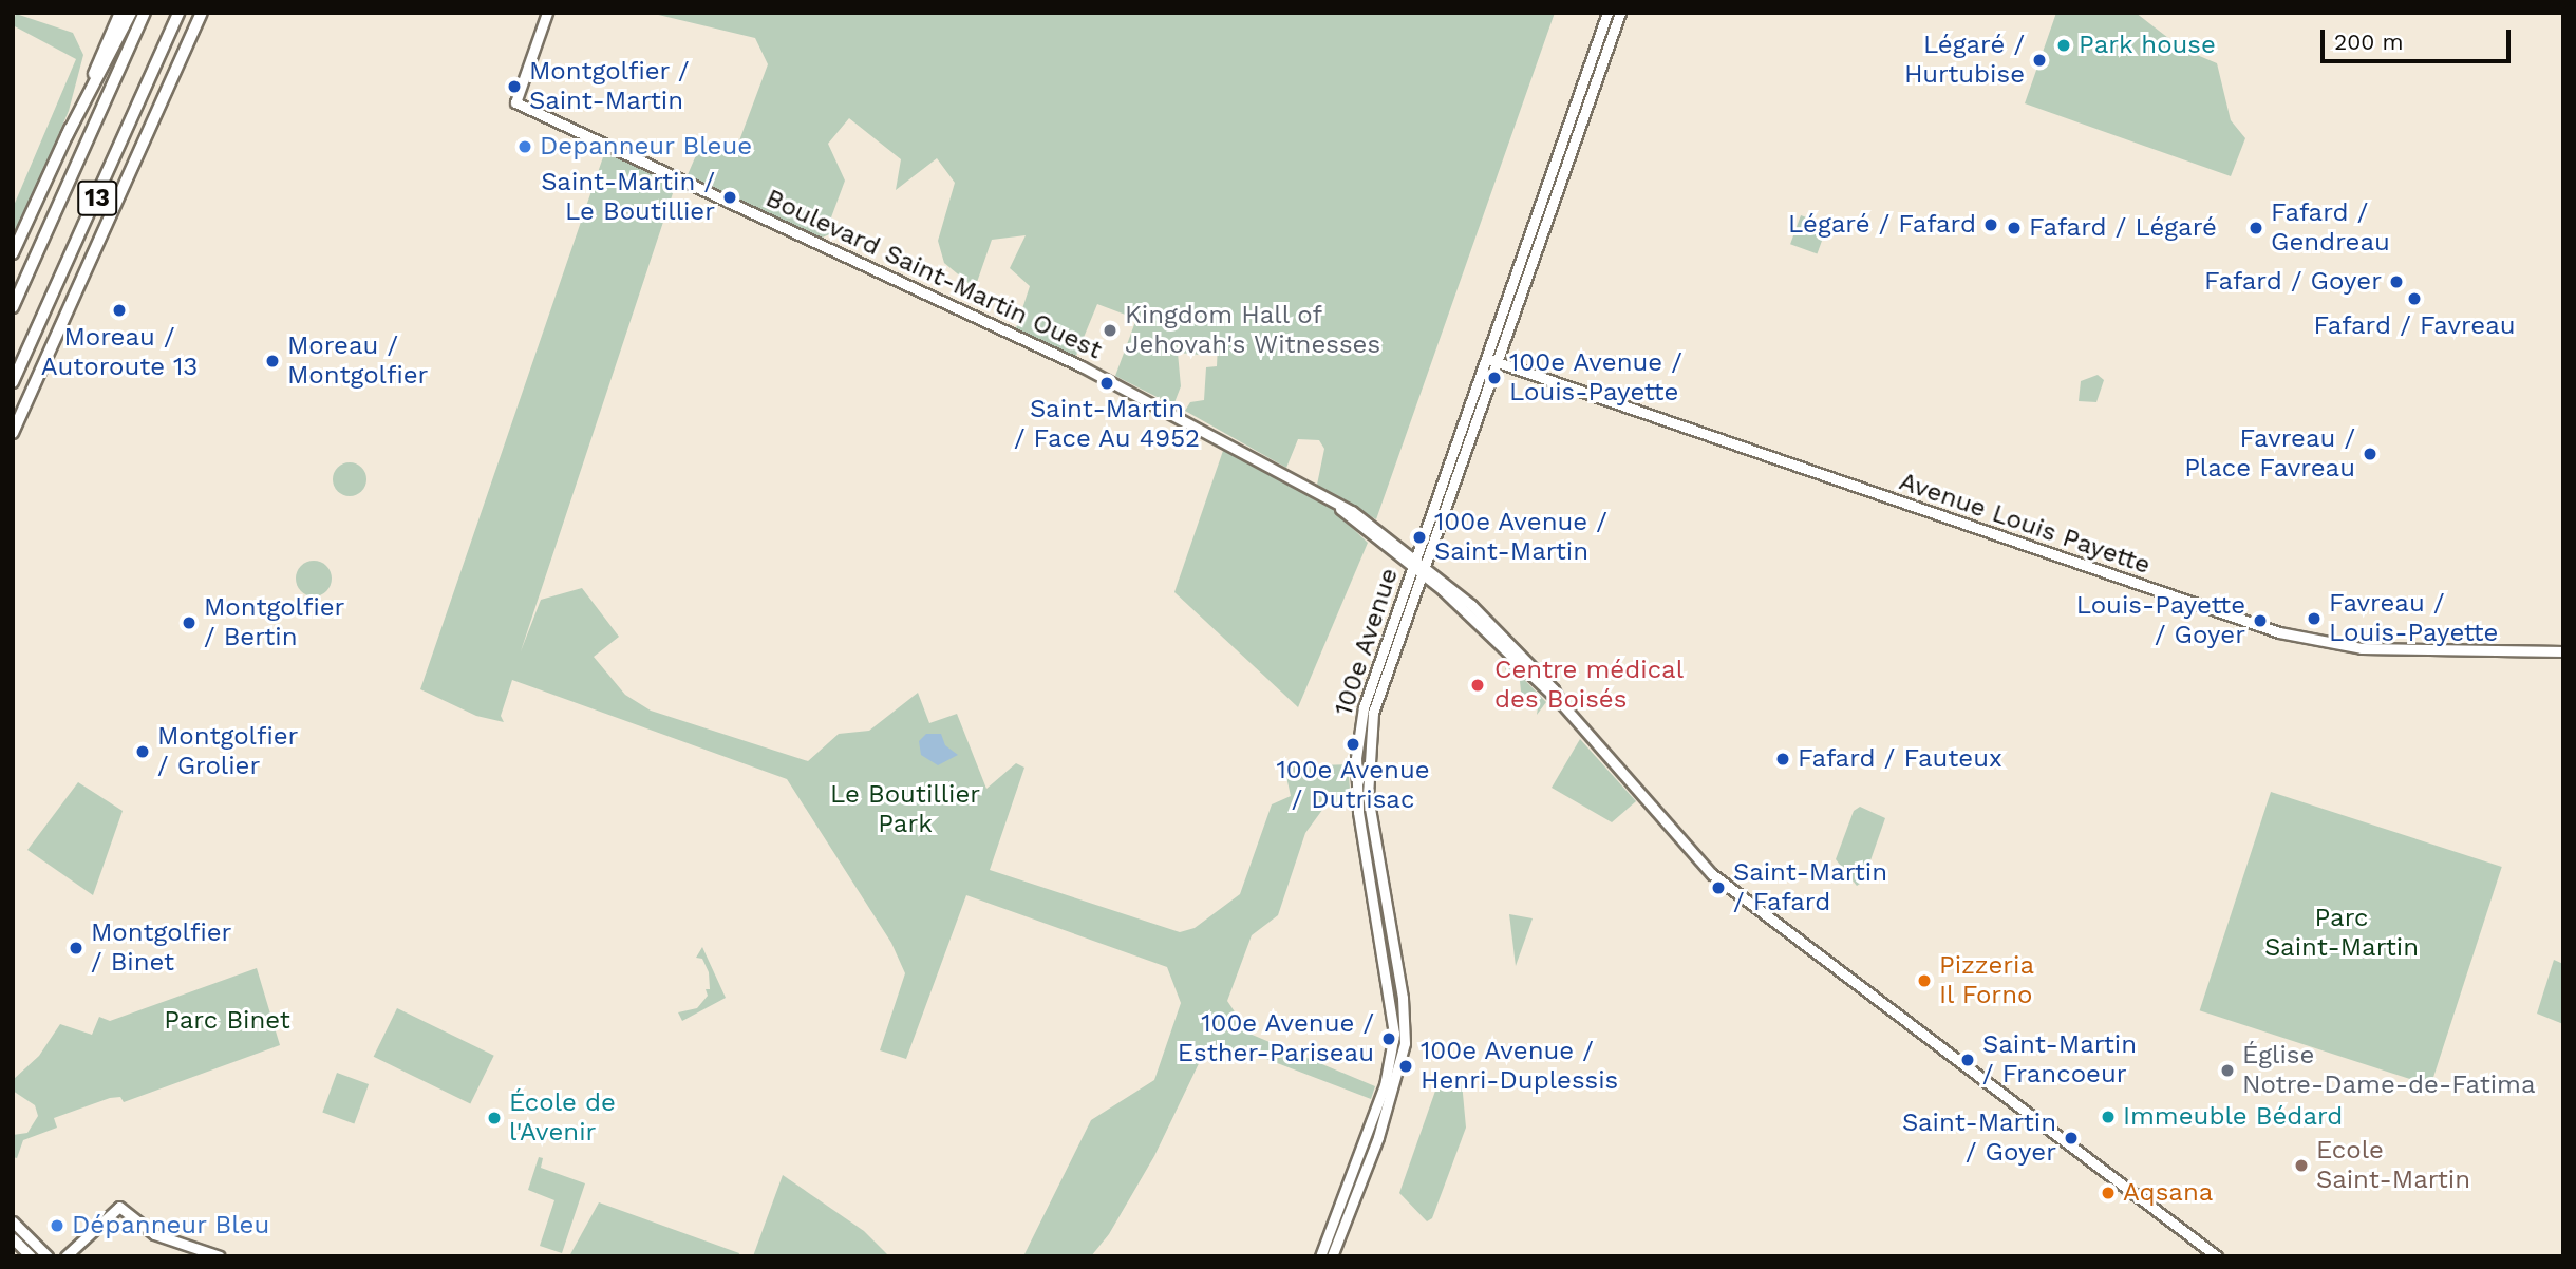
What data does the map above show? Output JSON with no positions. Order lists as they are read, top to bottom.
{
  "streets": {
    "highway": ["13"],
    "street": ["Boulevard Saint-Martin Ouest", "Avenue Louis Payette", "100e Avenue"]
  },
  "crossings": [
    ["Boulevard Saint-Martin Ouest", "100e Avenue"],
    ["Avenue Louis Payette", "100e Avenue"]
  ],
  "parks": ["Le Boutillier Park", "Parc Saint-Martin", "Parc Binet"],
  "places": [
    "Park house",
    "Légaré / Hurtubise",
    "Montgolfier / Saint-Martin",
    "Depanneur Bleue",
    "Saint-Martin / Le Boutillier",
    "Légaré / Fafard",
    "Fafard / Légaré",
    "Fafard / Gendreau",
    "Fafard / Goyer",
    "Fafard / Favreau",
    "Moreau / Autoroute 13",
    "Kingdom Hall of Jehovah's Witnesses",
    "Moreau / Montgolfier",
    "100e Avenue / Louis-Payette",
    "Saint-Martin / Face Au 4952",
    "Favreau / Place Favreau",
    "100e Avenue / Saint-Martin",
    "Favreau / Louis-Payette",
    "Louis-Payette / Goyer",
    "Montgolfier / Bertin",
    "Centre médical des Boisés",
    "100e Avenue / Dutrisac",
    "Montgolfier / Grolier",
    "Fafard / Fauteux",
    "Saint-Martin / Fafard",
    "Montgolfier / Binet",
    "Pizzeria Il Forno",
    "100e Avenue / Esther-Pariseau",
    "Saint-Martin / Francoeur",
    "100e Avenue / Henri-Duplessis",
    "Église Notre-Dame-de-Fatima",
    "Immeuble Bédard",
    "École de l'Avenir",
    "Saint-Martin / Goyer",
    "Ecole Saint-Martin",
    "Aqsana",
    "Dépanneur Bleu"
  ],
  "scale_bar": "200 m"
}
